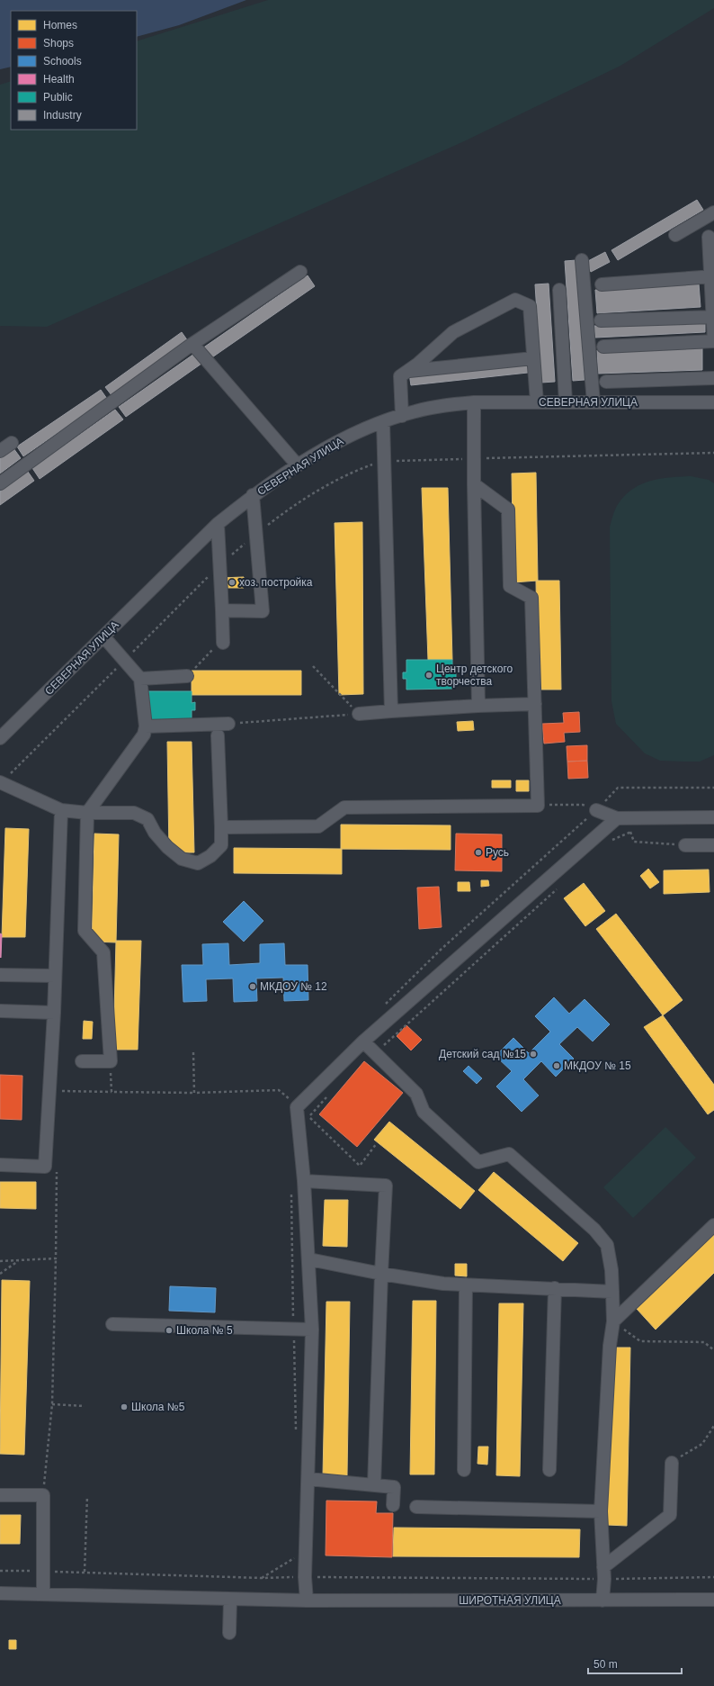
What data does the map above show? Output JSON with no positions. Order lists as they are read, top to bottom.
{
  "streets": {
    "street": ["СЕВЕРНАЯ УЛИЦА", "ШИРОТНАЯ УЛИЦА"]
  },
  "places": [
    "хоз. постройка",
    "Центр детского творчества",
    "Русь",
    "МКДОУ № 12",
    "Детский сад №15",
    "МКДОУ № 15",
    "Школа № 5",
    "Школа №5"
  ],
  "legend": [
    "Homes",
    "Shops",
    "Schools",
    "Health",
    "Public",
    "Industry"
  ],
  "scale_bar": "50 m"
}
